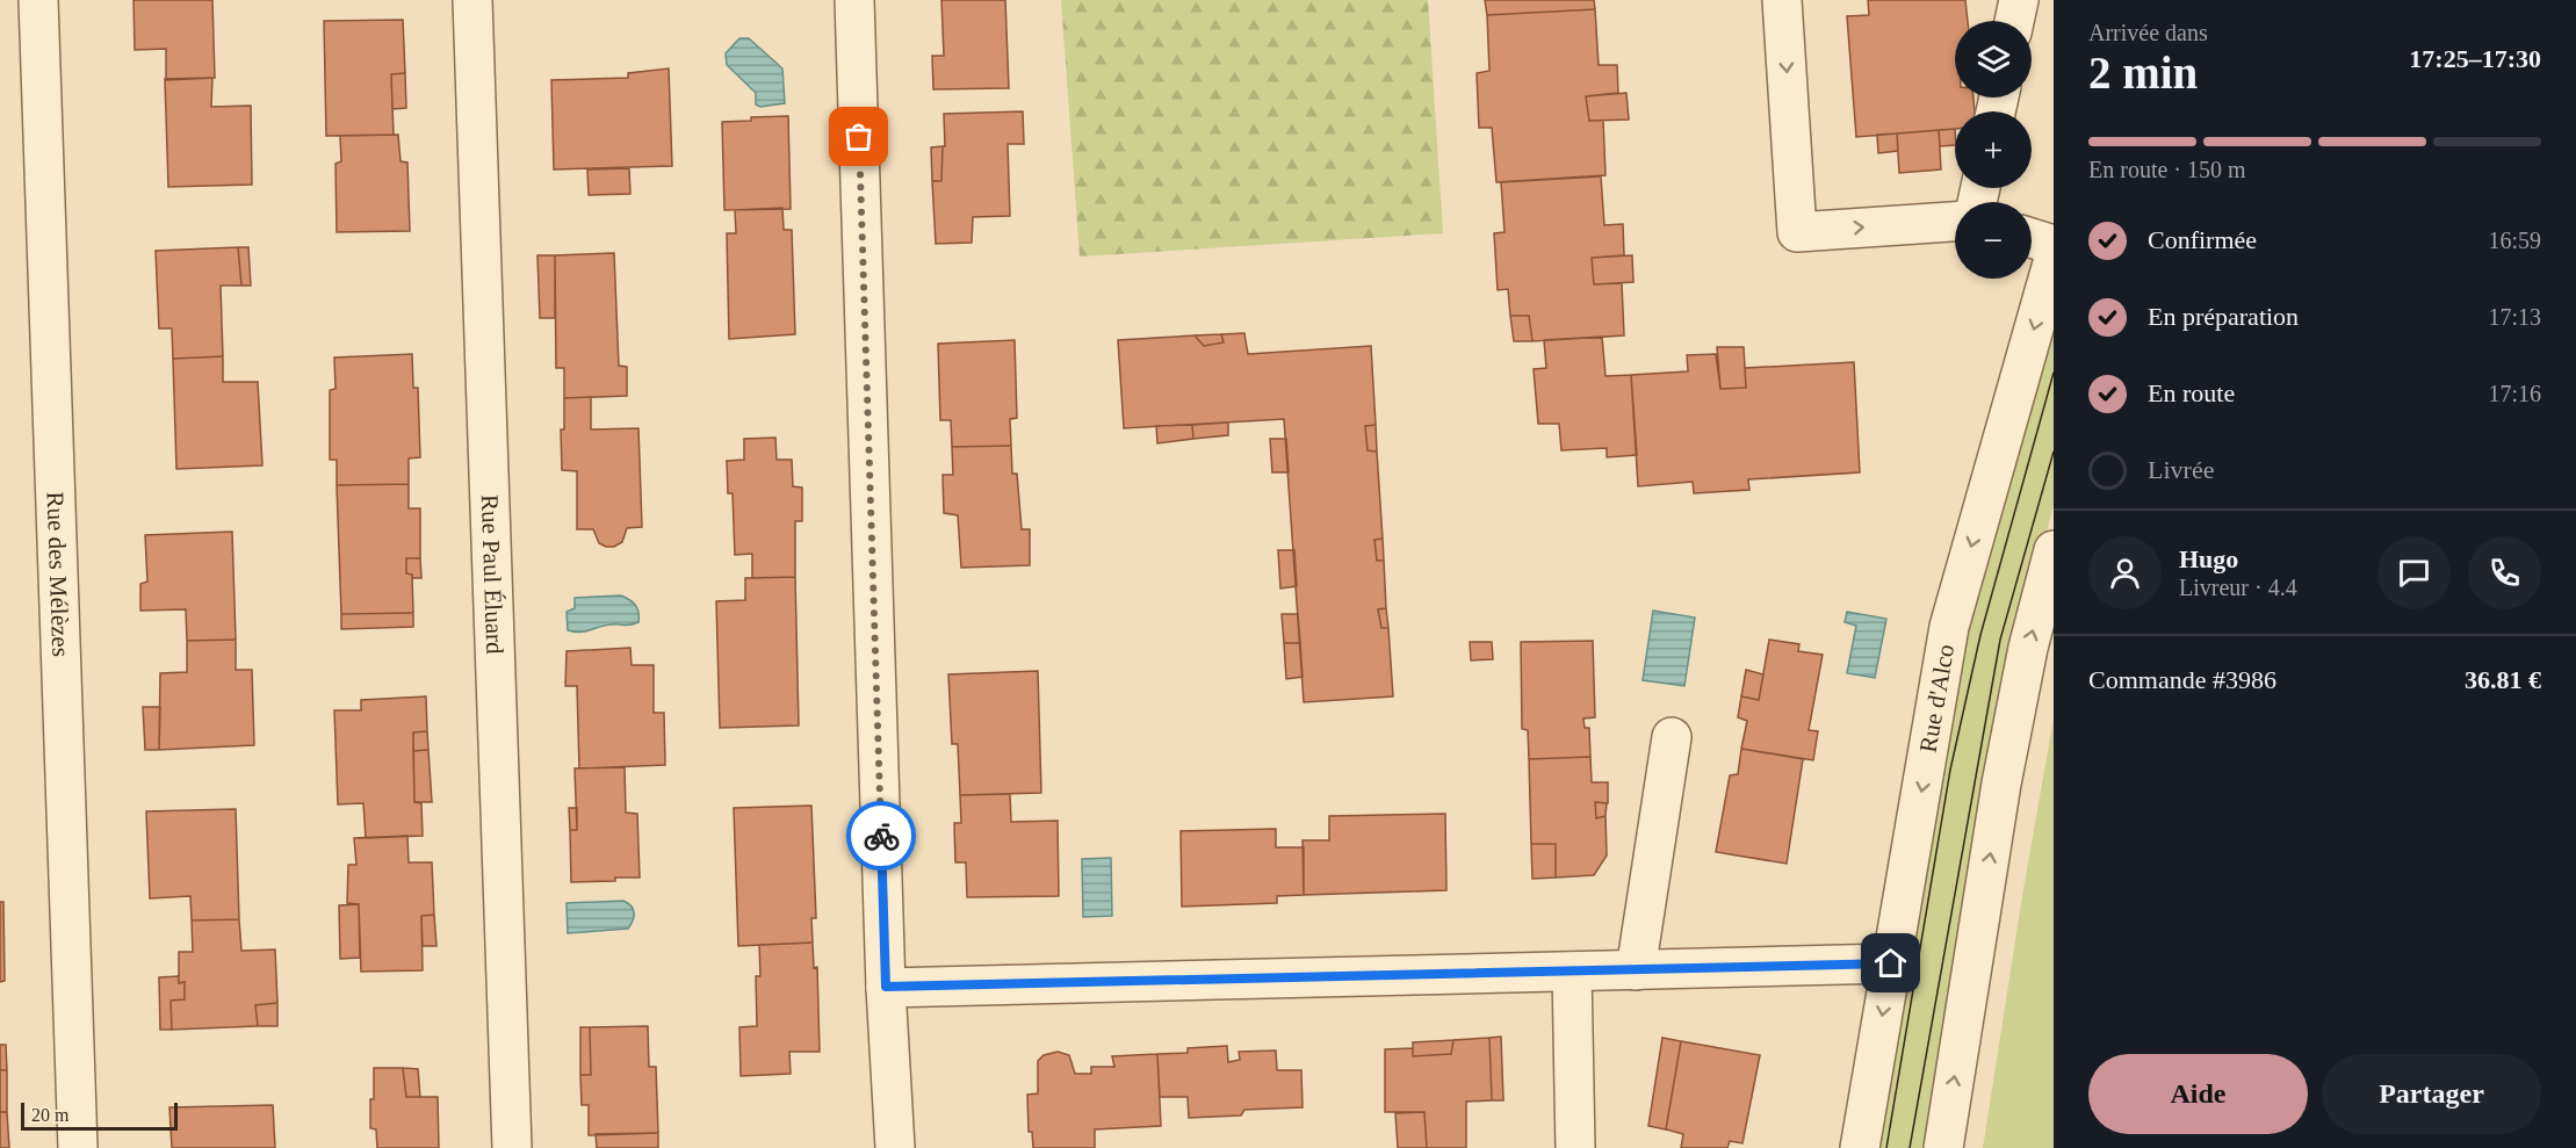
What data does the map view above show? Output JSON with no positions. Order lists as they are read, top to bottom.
{
  "streets": {
    "street": ["Rue des Mélèzes", "Rue Paul Éluard", "Rue d'Alco"]
  },
  "scale_bar": "20 m",
  "page": {
    "heading": ["2 min", "Arrivée dans", "17:25–17:30"],
    "panel": [
      "Hugo",
      "Livreur · 4.4",
      "Commande #3986",
      "36.81 €"
    ],
    "map_buttons": ["+", "−"],
    "bar": "En route · 150 m",
    "list": [
      ["Confirmée", "16:59"],
      ["En préparation", "17:13"],
      ["En route", "17:16"],
      "Livrée"
    ],
    "buttons": ["Aide", "Partager"],
    "scale": "20 m"
  }
}
